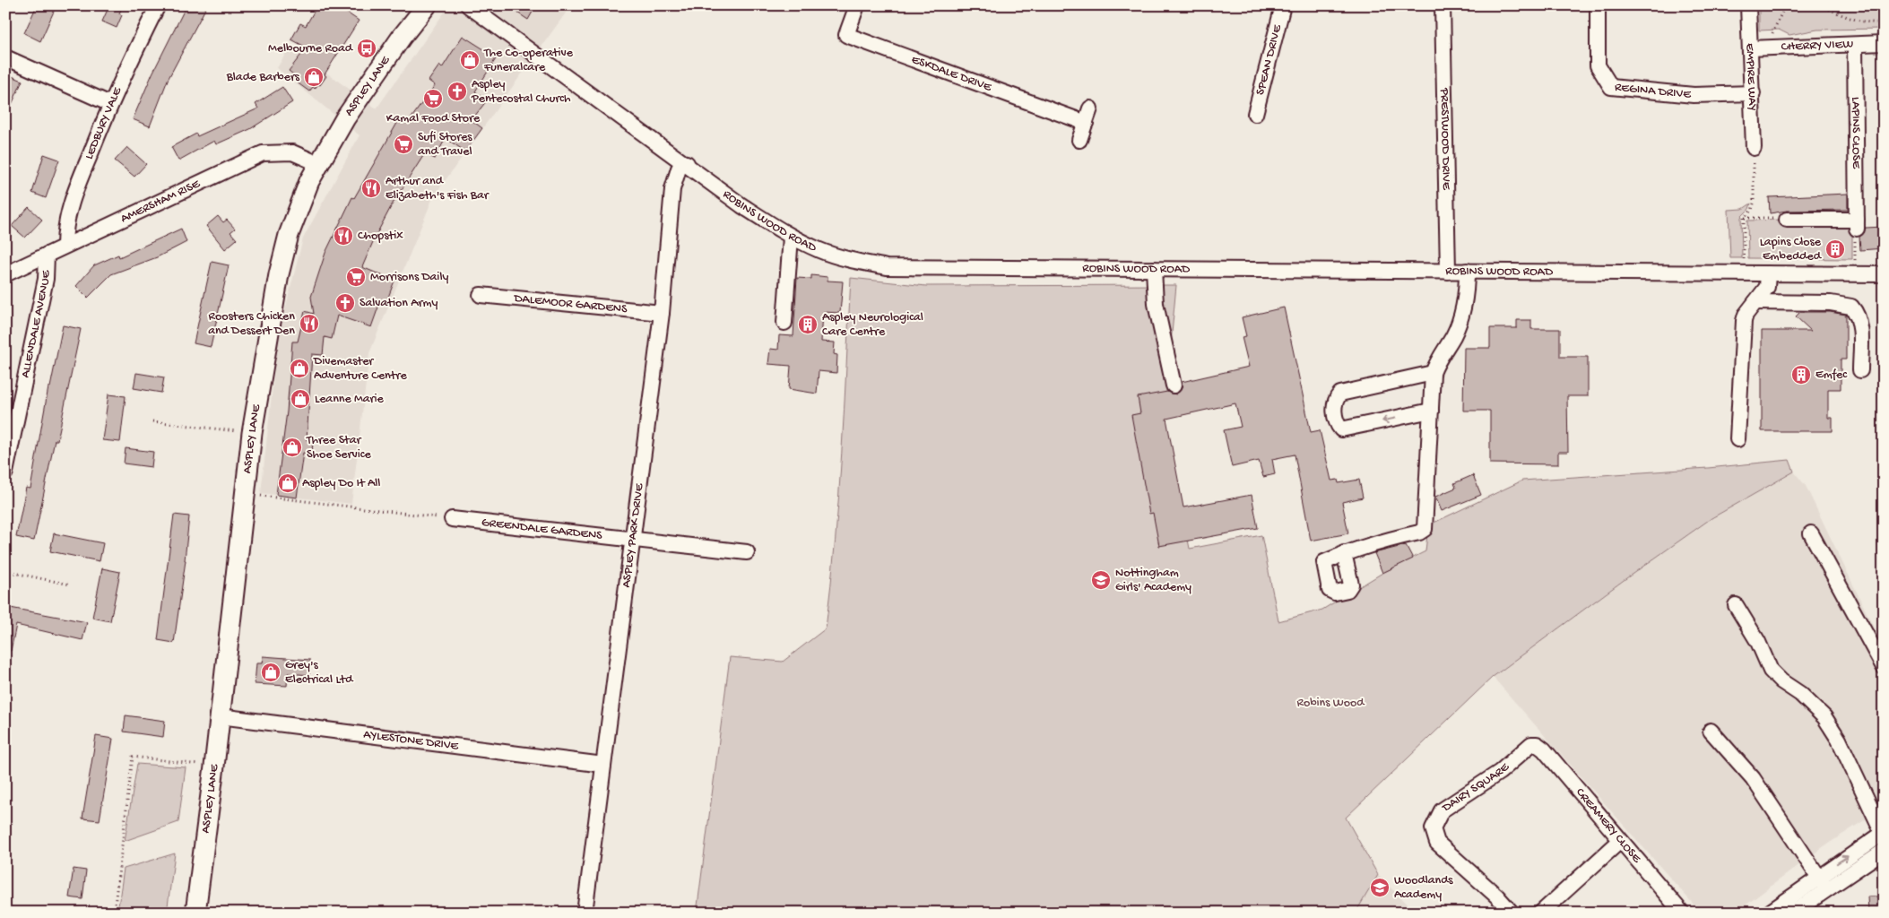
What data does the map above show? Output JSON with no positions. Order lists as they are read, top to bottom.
{
  "streets": {
    "main road": ["ASPLEY LANE"],
    "street": [
      "CHERRY VIEW",
      "SPEAN DRIVE",
      "ESKDALE DRIVE",
      "EMPIRE WAY",
      "REGINA DRIVE",
      "LEDBURY VALE",
      "LAPINS CLOSE",
      "PRESTWOOD DRIVE",
      "AMERSHAM RISE",
      "ROBINS WOOD ROAD",
      "DALEMOOR GARDENS",
      "ALLENDALE AVENUE",
      "GREENDALE GARDENS",
      "ASPLEY PARK DRIVE",
      "AYLESTONE DRIVE",
      "DAIRY SQUARE",
      "CREAMERY CLOSE"
    ]
  },
  "crossings": [
    ["CHERRY VIEW", "EMPIRE WAY"],
    ["CHERRY VIEW", "LAPINS CLOSE"],
    ["EMPIRE WAY", "REGINA DRIVE"],
    ["ASPLEY LANE", "AMERSHAM RISE"],
    ["ASPLEY LANE", "AYLESTONE DRIVE"],
    ["LEDBURY VALE", "AMERSHAM RISE"],
    ["PRESTWOOD DRIVE", "ROBINS WOOD ROAD"],
    ["AMERSHAM RISE", "ALLENDALE AVENUE"],
    ["ROBINS WOOD ROAD", "ASPLEY PARK DRIVE"],
    ["DALEMOOR GARDENS", "ASPLEY PARK DRIVE"],
    ["GREENDALE GARDENS", "ASPLEY PARK DRIVE"],
    ["ASPLEY PARK DRIVE", "AYLESTONE DRIVE"],
    ["DAIRY SQUARE", "CREAMERY CLOSE"]
  ],
  "parks": ["Robins Wood"],
  "places": {
    "bus stop": ["Melbourne Road"],
    "shop": [
      "The Co-operative Funeralcare",
      "Blade Barbers",
      "Divemaster Adventure Centre",
      "Leanne Marie",
      "Three Star Shoe Service",
      "Aspley Do It All",
      "Grey's Electrical Ltd"
    ],
    "church": ["Aspley Pentecostal Church", "Salvation Army"],
    "supermarket": ["Kamal Food Store", "Sufi Stores and Travel", "Morrisons Daily"],
    "restaurant": ["Arthur and Elizabeth's Fish Bar", "Chopstix", "Roosters Chicken and Dessert Den"],
    "building": ["Lapins Close Embedded", "Aspley Neurological Care Centre", "Emfec"],
    "school or university": ["Nottingham Girls' Academy", "Woodlands Academy"]
  }
}
